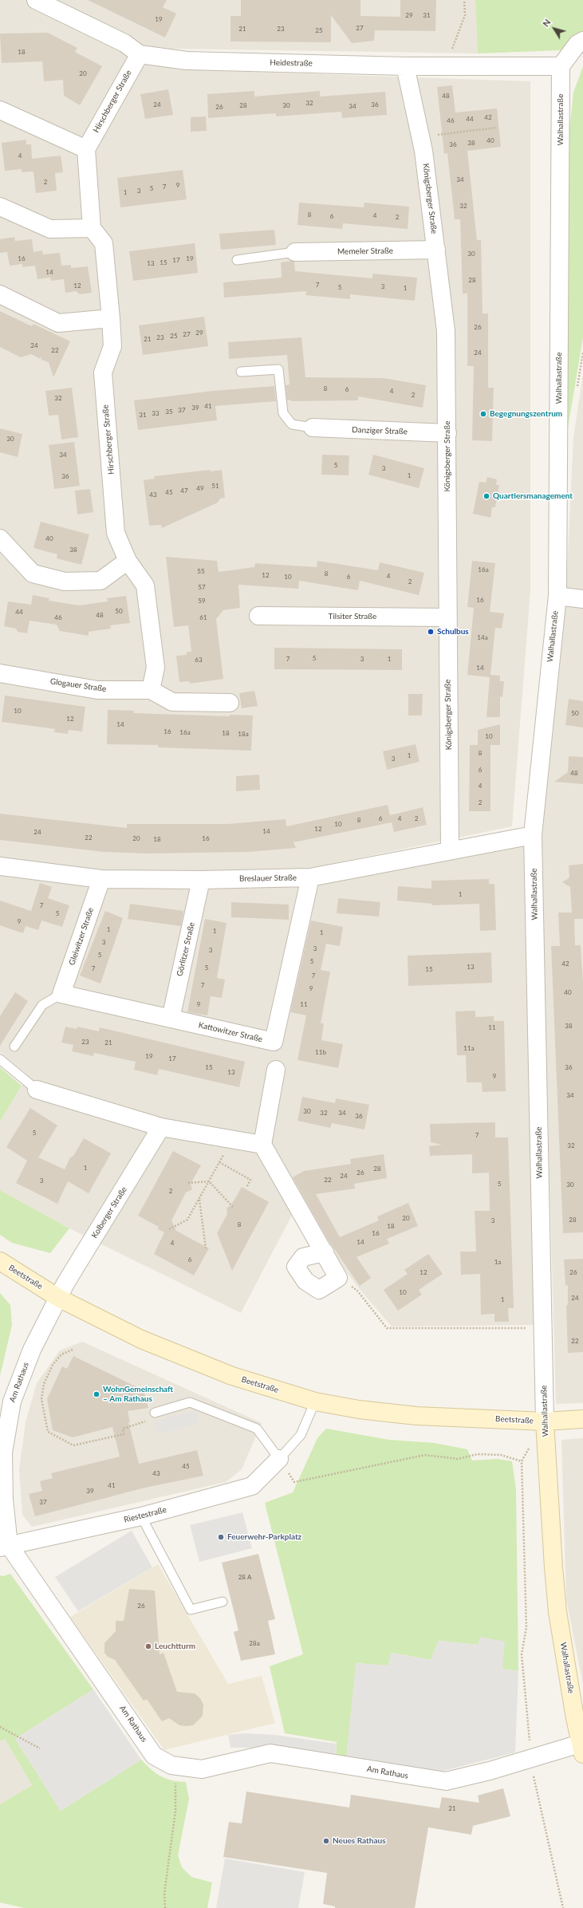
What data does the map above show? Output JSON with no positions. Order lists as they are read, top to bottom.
{
  "streets": {
    "main road": ["Walhallastraße", "Beetstraße"],
    "street": [
      "Heidestraße",
      "Hirschberger Straße",
      "Königsberger Straße",
      "Memeler Straße",
      "Danziger Straße",
      "Tilsiter Straße",
      "Glogauer Straße",
      "Breslauer Straße",
      "Gleiwitzer Straße",
      "Görlitzer Straße",
      "Kattowitzer Straße",
      "Kolberger Straße",
      "Am Rathaus",
      "Riestestraße"
    ]
  },
  "crossings": [
    ["Heidestraße", "Hirschberger Straße"],
    ["Heidestraße", "Walhallastraße"],
    ["Heidestraße", "Königsberger Straße"],
    ["Hirschberger Straße", "Glogauer Straße"],
    ["Walhallastraße", "Breslauer Straße"],
    ["Walhallastraße", "Beetstraße"],
    ["Walhallastraße", "Am Rathaus"],
    ["Königsberger Straße", "Memeler Straße"],
    ["Königsberger Straße", "Danziger Straße"],
    ["Königsberger Straße", "Tilsiter Straße"],
    ["Königsberger Straße", "Breslauer Straße"],
    ["Breslauer Straße", "Gleiwitzer Straße"],
    ["Breslauer Straße", "Görlitzer Straße"],
    ["Breslauer Straße", "Kattowitzer Straße"],
    ["Gleiwitzer Straße", "Kattowitzer Straße"],
    ["Görlitzer Straße", "Kattowitzer Straße"],
    ["Kolberger Straße", "Beetstraße"],
    ["Kolberger Straße", "Am Rathaus"],
    ["Beetstraße", "Am Rathaus"],
    ["Am Rathaus", "Riestestraße"]
  ],
  "places": [
    "Begegnungszentrum",
    "Quartiersmanagement",
    "Schulbus",
    "WohnGemeinschaft – Am Rathaus",
    "Feuerwehr-Parkplatz",
    "Leuchtturm",
    "Neues Rathaus"
  ],
  "house_numbers": [
    "29",
    "31",
    "19",
    "27",
    "21",
    "23",
    "25",
    "18",
    "20",
    "48",
    "32",
    "24",
    "36",
    "28",
    "30",
    "34",
    "26",
    "42",
    "44",
    "46",
    "40",
    "38",
    "36",
    "4",
    "34",
    "2",
    "9",
    "7",
    "5",
    "3",
    "1",
    "32",
    "8",
    "4",
    "6",
    "2",
    "30",
    "16",
    "19",
    "17",
    "15",
    "13",
    "14",
    "28",
    "7",
    "12",
    "3",
    "5",
    "1",
    "26",
    "29",
    "27",
    "25",
    "23",
    "21",
    "24",
    "22",
    "24",
    "8",
    "6",
    "4",
    "2",
    "32",
    "41",
    "39",
    "37",
    "35",
    "33",
    "31",
    "30",
    "34",
    "5",
    "3",
    "1",
    "36",
    "51",
    "49",
    "47",
    "45",
    "43",
    "40",
    "38",
    "16a",
    "55",
    "8",
    "12",
    "4",
    "10",
    "6",
    "2",
    "57",
    "16",
    "59",
    "50",
    "44",
    "48",
    "46",
    "61",
    "14a",
    "5",
    "7",
    "3",
    "1",
    "63",
    "14",
    "10",
    "50",
    "12",
    "14",
    "16",
    "16a",
    "18",
    "18a",
    "10",
    "8",
    "1",
    "3",
    "6",
    "48",
    "4",
    "2",
    "6",
    "4",
    "2",
    "8",
    "10",
    "12",
    "14",
    "24",
    "22",
    "20",
    "16",
    "18",
    "1",
    "7",
    "5",
    "9",
    "1",
    "1",
    "1",
    "3",
    "3",
    "3",
    "5",
    "5",
    "42",
    "13",
    "5",
    "7",
    "15",
    "7",
    "7",
    "9",
    "40",
    "9",
    "11",
    "38",
    "11",
    "23",
    "21",
    "11a",
    "11b",
    "19",
    "17",
    "15",
    "36",
    "13",
    "9",
    "34",
    "30",
    "32",
    "34",
    "36",
    "5",
    "7",
    "32",
    "1",
    "28",
    "26",
    "24",
    "22",
    "3",
    "5",
    "30",
    "2",
    "20",
    "28",
    "3",
    "8",
    "18",
    "16",
    "14",
    "4",
    "6",
    "1a",
    "12",
    "26",
    "10",
    "24",
    "1",
    "22",
    "45",
    "43",
    "41",
    "39",
    "37",
    "28 A",
    "26",
    "28a",
    "21"
  ],
  "north": "top left"
}
